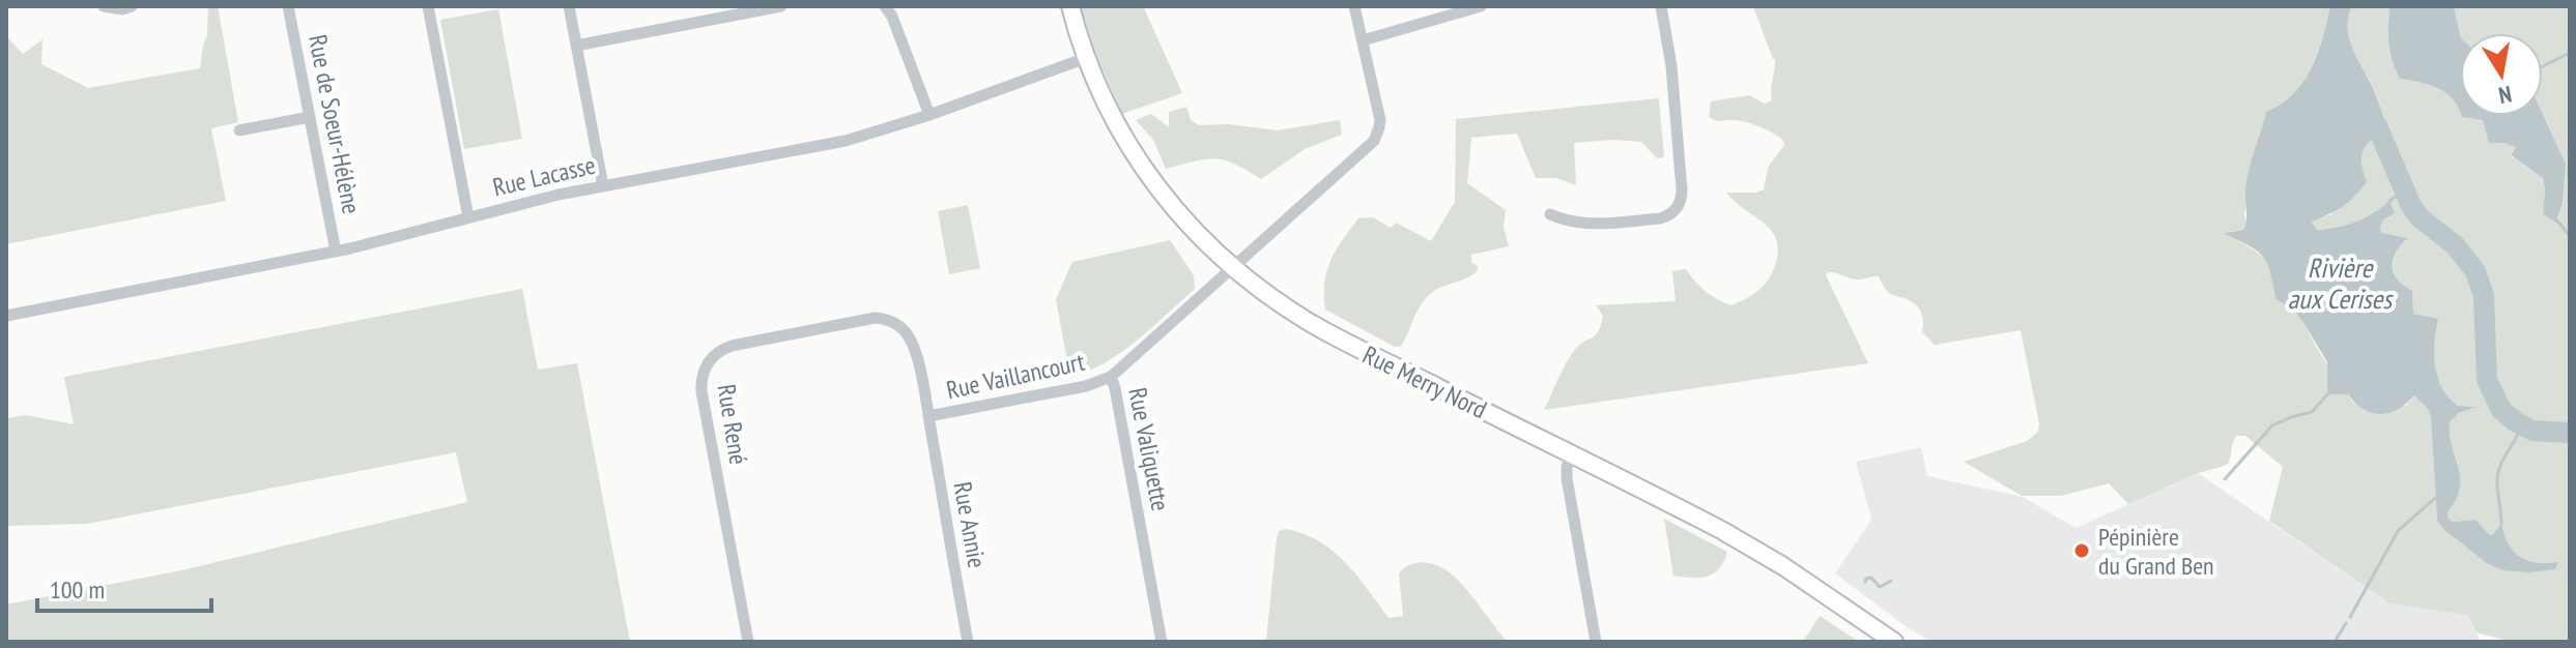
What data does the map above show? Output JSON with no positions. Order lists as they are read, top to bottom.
{
  "streets": {
    "main road": ["Rue Merry Nord"],
    "street": [
      "Rue de Soeur-Hélène",
      "Rue Lacasse",
      "Rue Vaillancourt",
      "Rue René",
      "Rue Valiquette",
      "Rue Annie"
    ]
  },
  "crossings": [
    ["Rue de Soeur-Hélène", "Rue Lacasse"],
    ["Rue Lacasse", "Rue Merry Nord"],
    ["Rue Vaillancourt", "Rue René"],
    ["Rue Vaillancourt", "Rue Valiquette"],
    ["Rue Vaillancourt", "Rue Annie"],
    ["Rue Merry Nord", "Rue Valiquette"],
    ["Rue René", "Rue Annie"]
  ],
  "water": ["Rivière aux Cerises"],
  "places": ["Pépinière du Grand Ben"],
  "scale_bar": "100 m",
  "north": "bottom"
}
